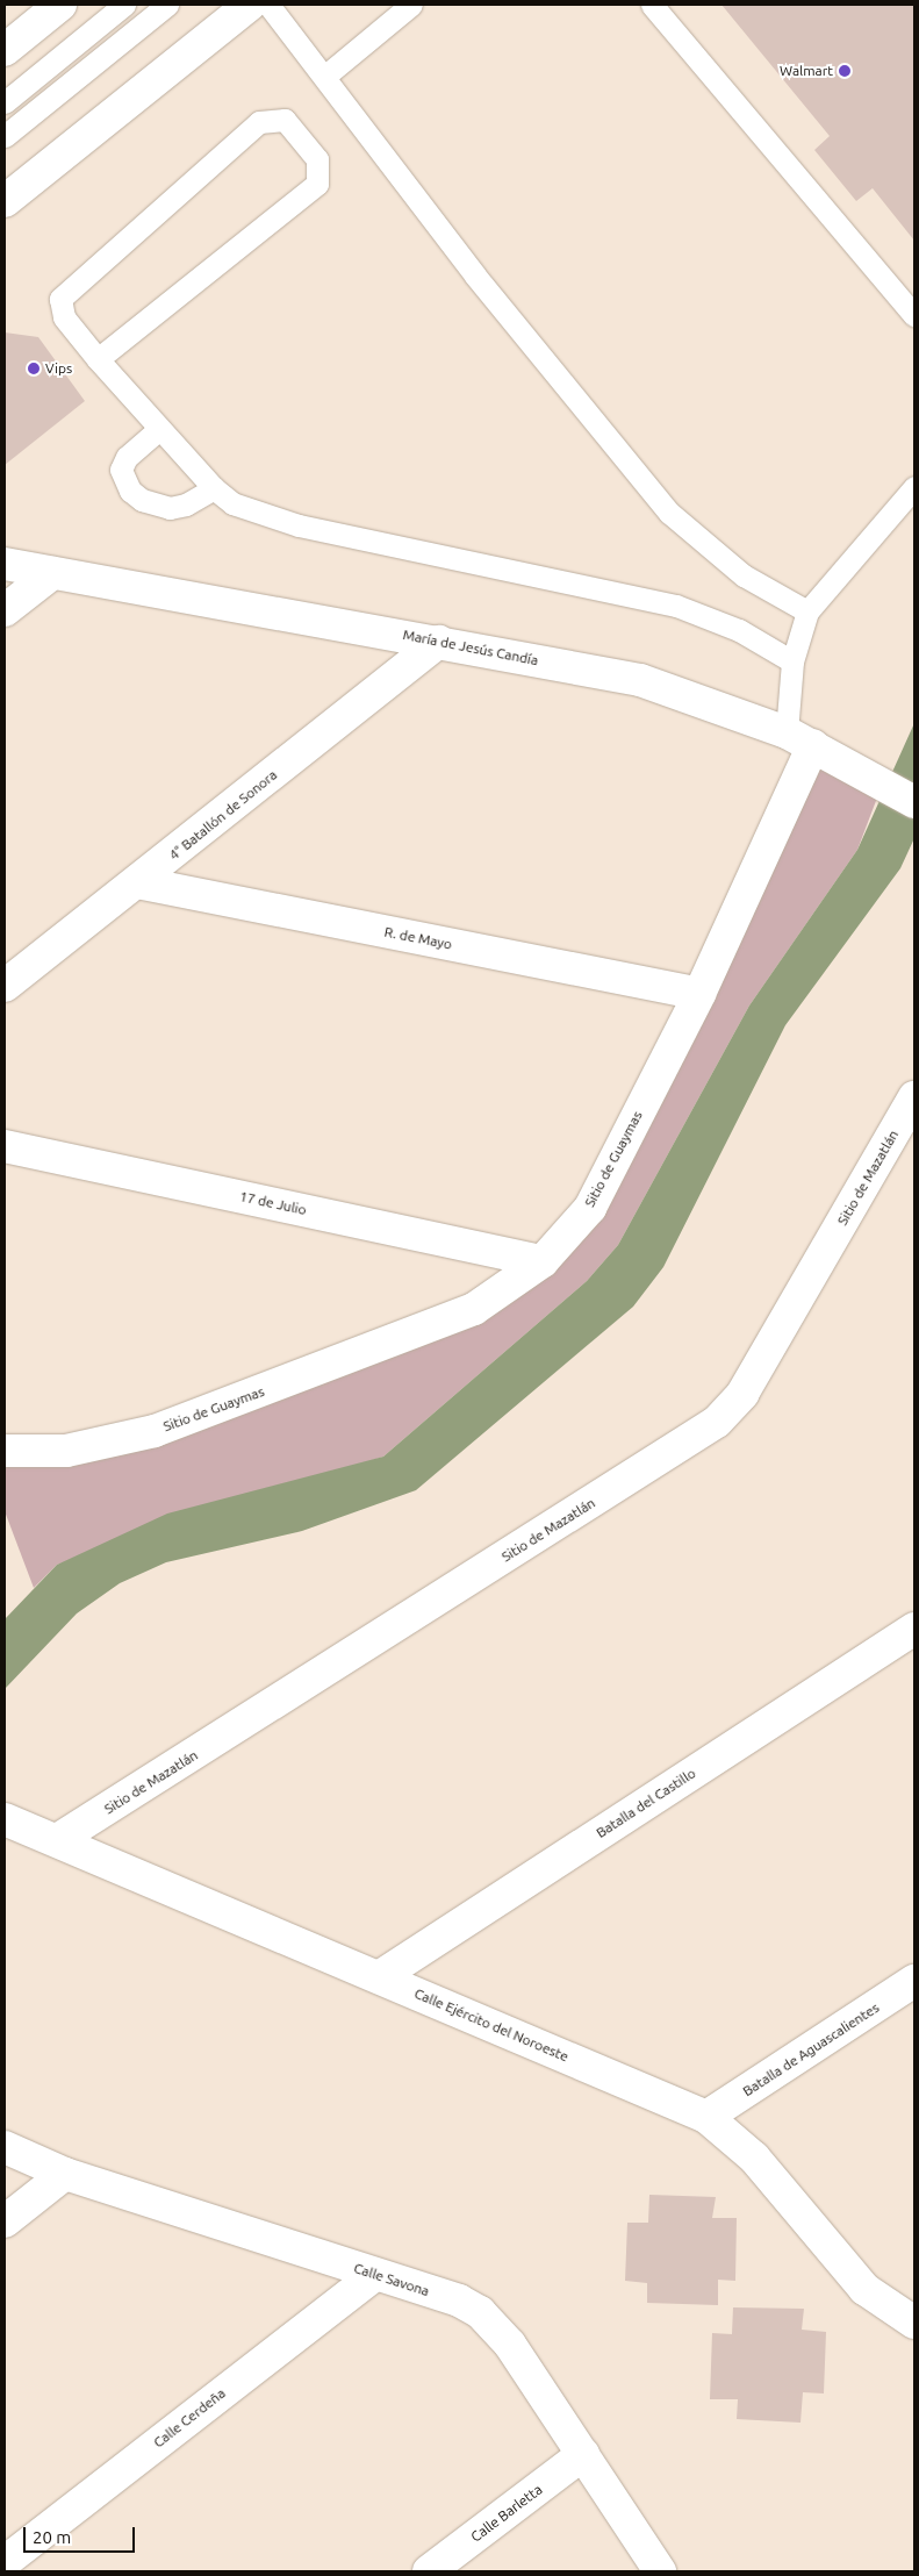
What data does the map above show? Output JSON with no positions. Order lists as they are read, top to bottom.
{
  "streets": {
    "street": [
      "María de Jesús Candía",
      "4° Batallón de Sonora",
      "R. de Mayo",
      "Sitio de Guaymas",
      "Sitio de Mazatlán",
      "17 de Julio",
      "Batalla del Castillo",
      "Calle Ejército del Noroeste",
      "Batalla de Aguascalientes",
      "Calle Savona",
      "Calle Cerdeña",
      "Calle Barletta"
    ]
  },
  "crossings": [
    ["María de Jesús Candía", "4° Batallón de Sonora"],
    ["María de Jesús Candía", "Sitio de Guaymas"],
    ["4° Batallón de Sonora", "R. de Mayo"],
    ["R. de Mayo", "Sitio de Guaymas"],
    ["Sitio de Guaymas", "17 de Julio"],
    ["Sitio de Mazatlán", "Calle Ejército del Noroeste"],
    ["Batalla del Castillo", "Calle Ejército del Noroeste"],
    ["Calle Ejército del Noroeste", "Batalla de Aguascalientes"],
    ["Calle Savona", "Calle Cerdeña"],
    ["Calle Savona", "Calle Barletta"]
  ],
  "places": ["Walmart", "Vips"],
  "scale_bar": "20 m"
}
